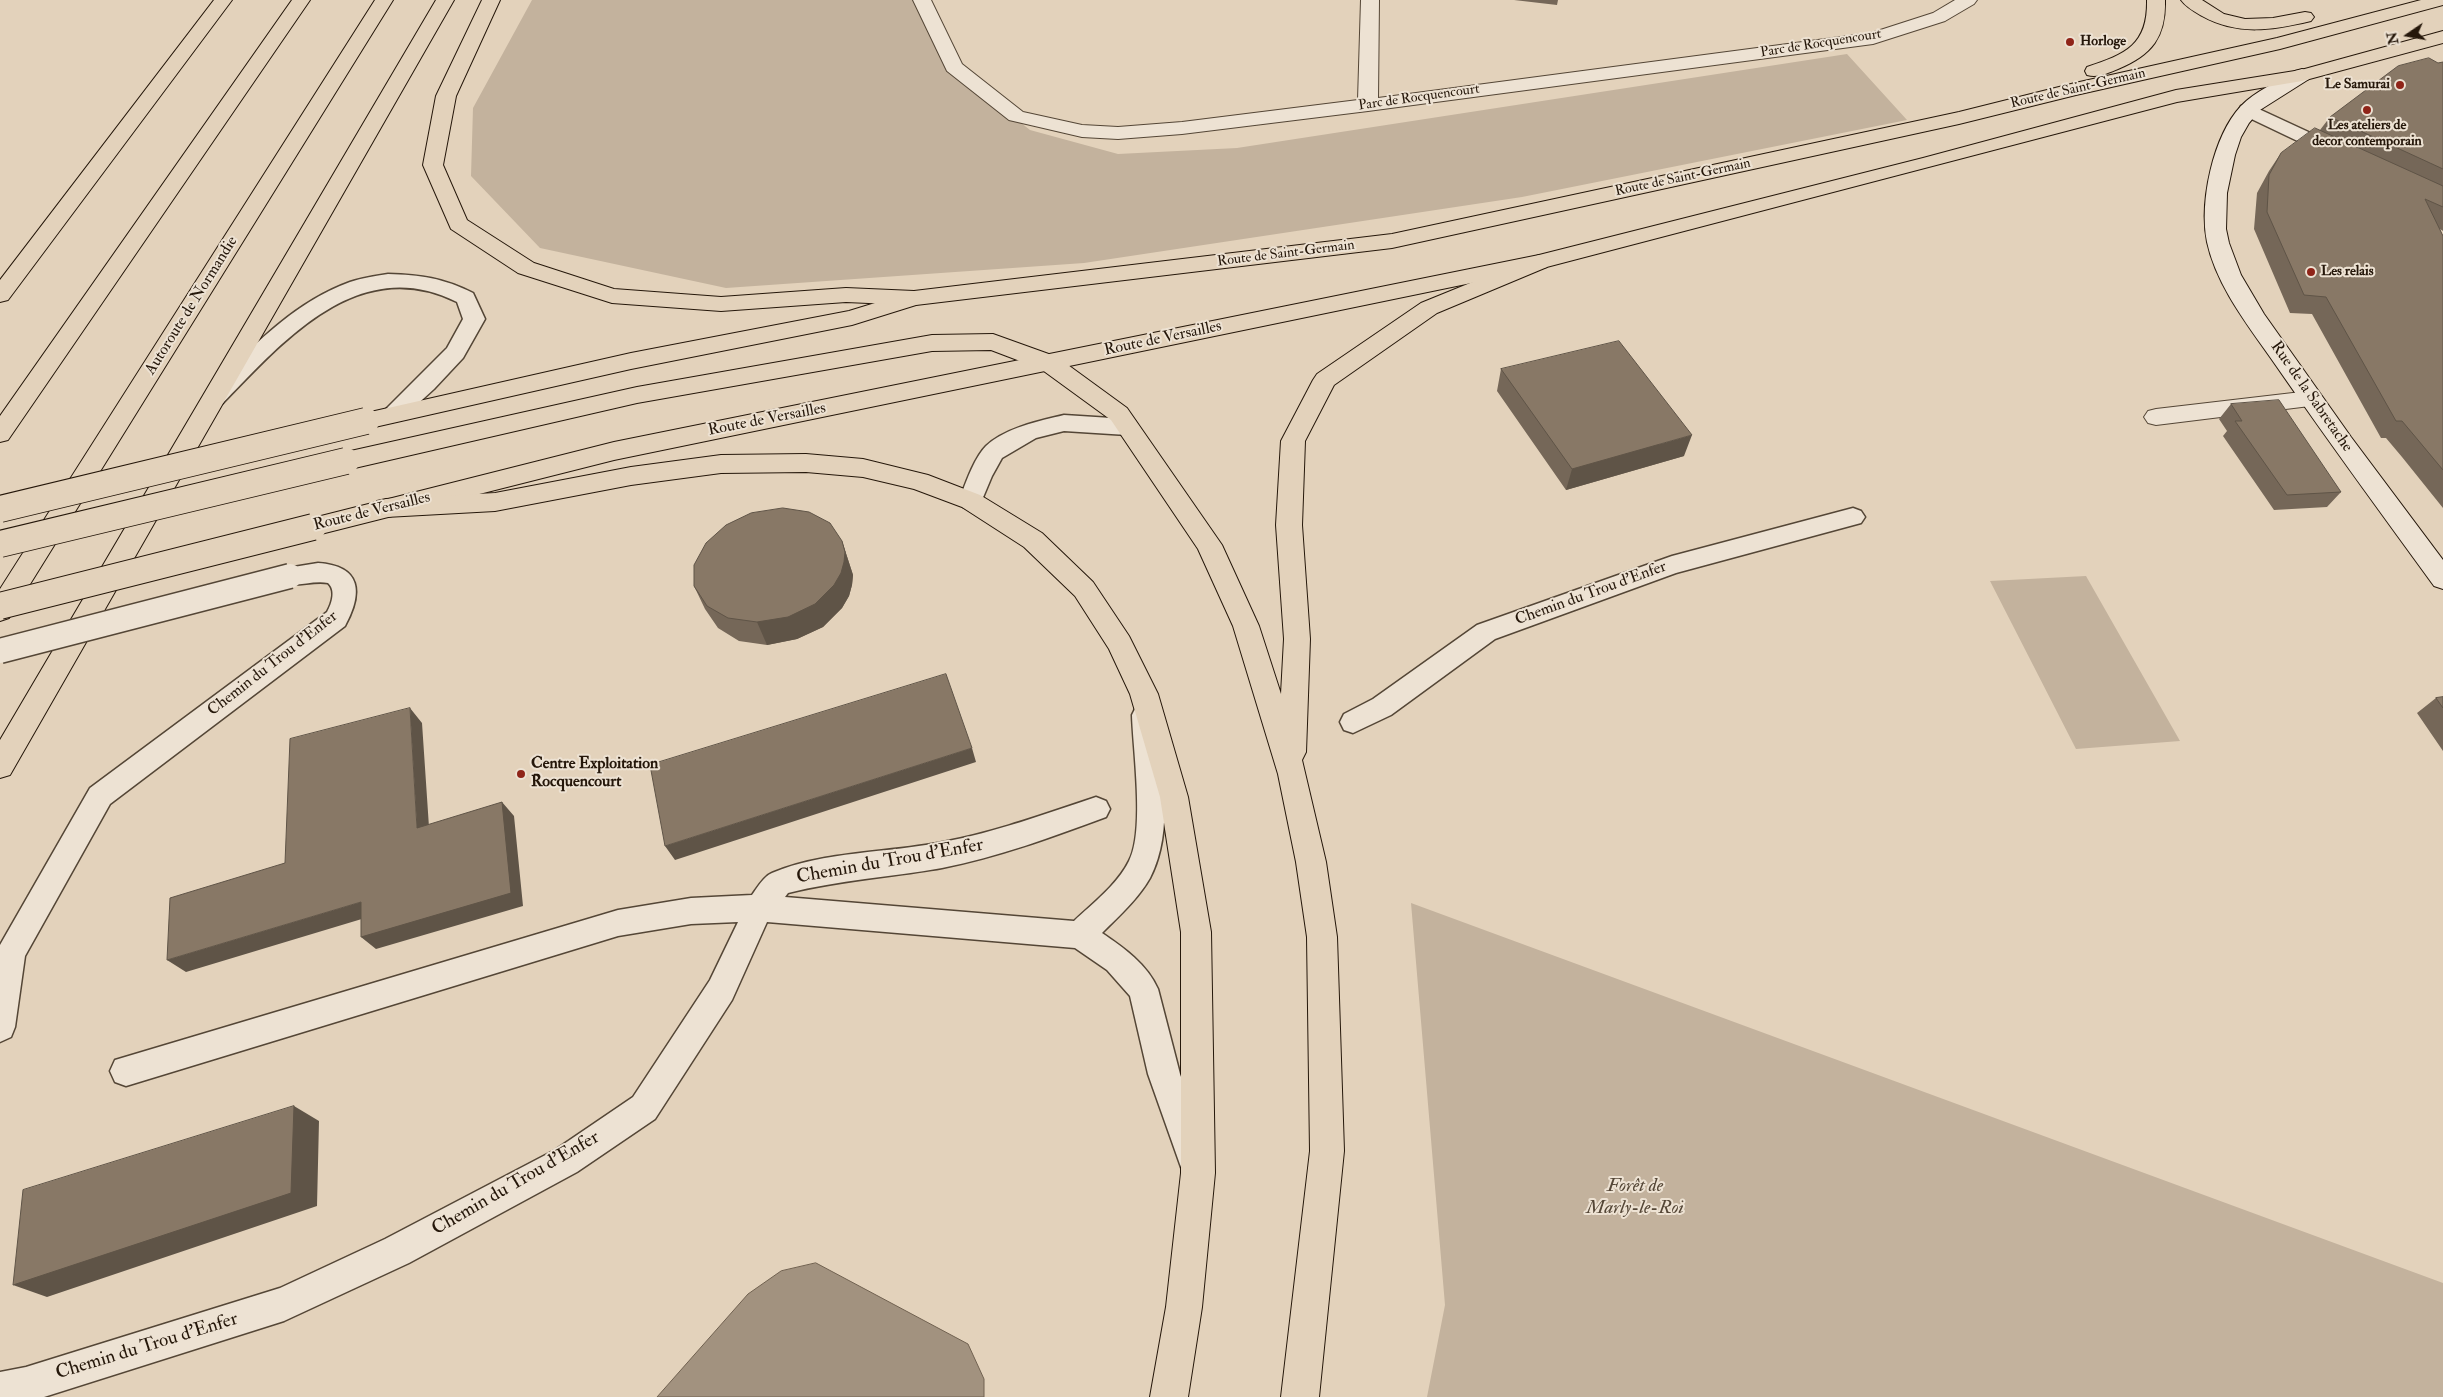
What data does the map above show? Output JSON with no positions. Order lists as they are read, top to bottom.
{
  "streets": {
    "main road": ["Route de Saint-Germain", "Autoroute de Normandie", "Route de Versailles"],
    "street": ["Parc de Rocquencourt", "Rue de la Sabretache"],
    "lane": ["Chemin du Trou d'Enfer"]
  },
  "crossings": [
    ["Route de Saint-Germain", "Route de Versailles"]
  ],
  "parks": ["Forêt de Marly-le-Roi"],
  "places": [
    "Horloge",
    "Le Samurai",
    "Les ateliers de decor contemporain",
    "Les relais",
    "Centre Exploitation Rocquencourt"
  ],
  "north": "left"
}
